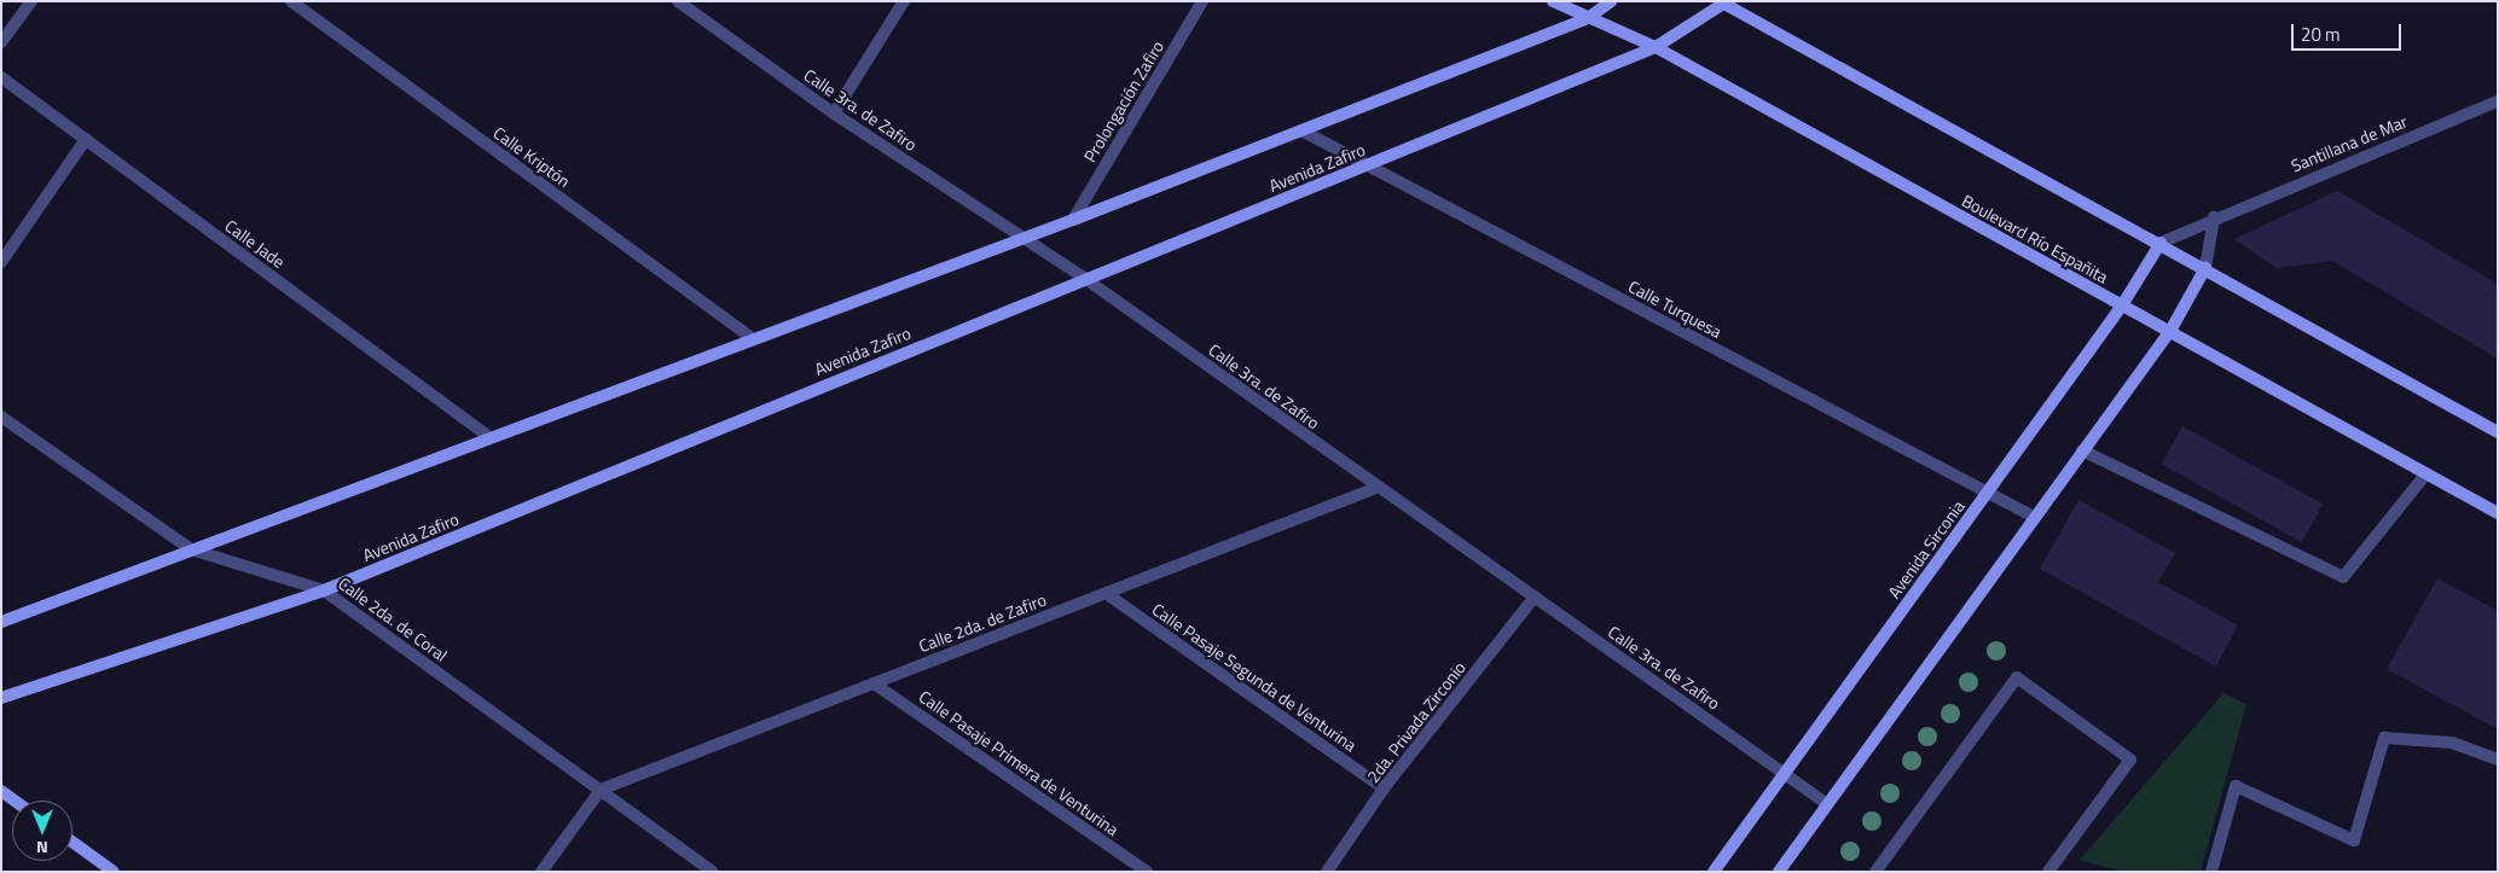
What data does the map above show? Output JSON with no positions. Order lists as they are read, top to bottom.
{
  "streets": {
    "street": [
      "Prolongación Zafiro",
      "Calle 3ra. de Zafiro",
      "Santillana de Mar",
      "Calle Kriptón",
      "Avenida Zafiro",
      "Boulevard Río Españita",
      "Calle Jade",
      "Calle Turquesa",
      "Avenida Sirconia",
      "Calle 2da. de Coral",
      "Calle 2da. de Zafiro",
      "Calle Pasaje Segunda de Venturina",
      "2da. Privada Zirconio",
      "Calle Pasaje Primera de Venturina"
    ]
  },
  "crossings": [
    ["Calle 3ra. de Zafiro", "Avenida Zafiro"],
    ["Calle 3ra. de Zafiro", "Avenida Sirconia"],
    ["Calle 3ra. de Zafiro", "Calle 2da. de Zafiro"],
    ["Calle 3ra. de Zafiro", "2da. Privada Zirconio"],
    ["Santillana de Mar", "Avenida Sirconia"],
    ["Avenida Zafiro", "Boulevard Río Españita"],
    ["Avenida Zafiro", "Calle Turquesa"],
    ["Avenida Zafiro", "Calle 2da. de Coral"],
    ["Boulevard Río Españita", "Avenida Sirconia"],
    ["Calle Turquesa", "Avenida Sirconia"],
    ["Calle 2da. de Coral", "Calle 2da. de Zafiro"],
    ["Calle 2da. de Zafiro", "Calle Pasaje Segunda de Venturina"],
    ["Calle 2da. de Zafiro", "Calle Pasaje Primera de Venturina"],
    ["Calle Pasaje Segunda de Venturina", "2da. Privada Zirconio"]
  ],
  "scale_bar": "20 m",
  "north": "bottom"
}
